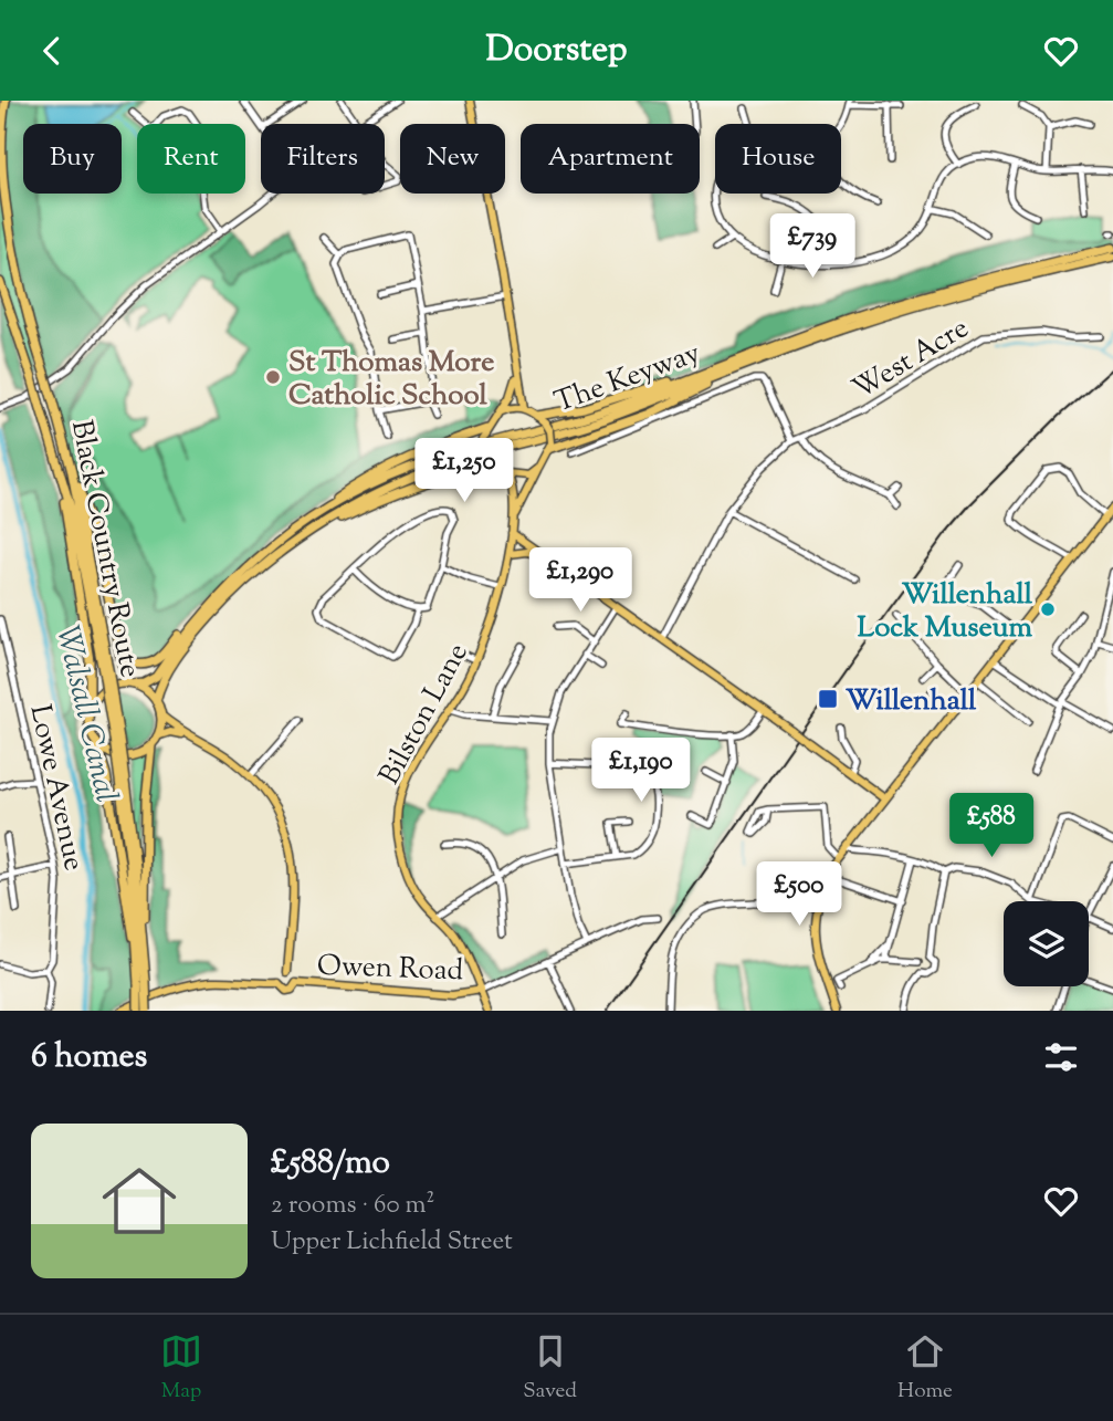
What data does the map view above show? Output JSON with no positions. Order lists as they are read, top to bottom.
{
  "streets": {
    "highway": ["The Keyway", "Black Country Route"],
    "main road": ["Bilston Lane", "Owen Road"],
    "street": ["West Acre", "Lowe Avenue"]
  },
  "crossings": [
    ["Bilston Lane", "Owen Road"]
  ],
  "water": ["Walsall Canal"],
  "places": {
    "other": ["St Thomas More Catholic School", "Willenhall Lock Museum"],
    "transit": ["Willenhall"]
  },
  "page": {
    "header": "Doorstep",
    "chip": [
      "Buy",
      "Rent",
      "Filters",
      "New",
      "Apartment",
      "House"
    ],
    "price": [
      "£739",
      "£1,250",
      "£1,290",
      "£1,190",
      "£588",
      "£500"
    ],
    "heading": "6 homes",
    "list": [
      {
        "name": "£588/mo",
        "note": "2 rooms · 60 m² · Upper Lichfield Street"
      }
    ],
    "tabs": ["Map", "Saved", "Home"]
  }
}
